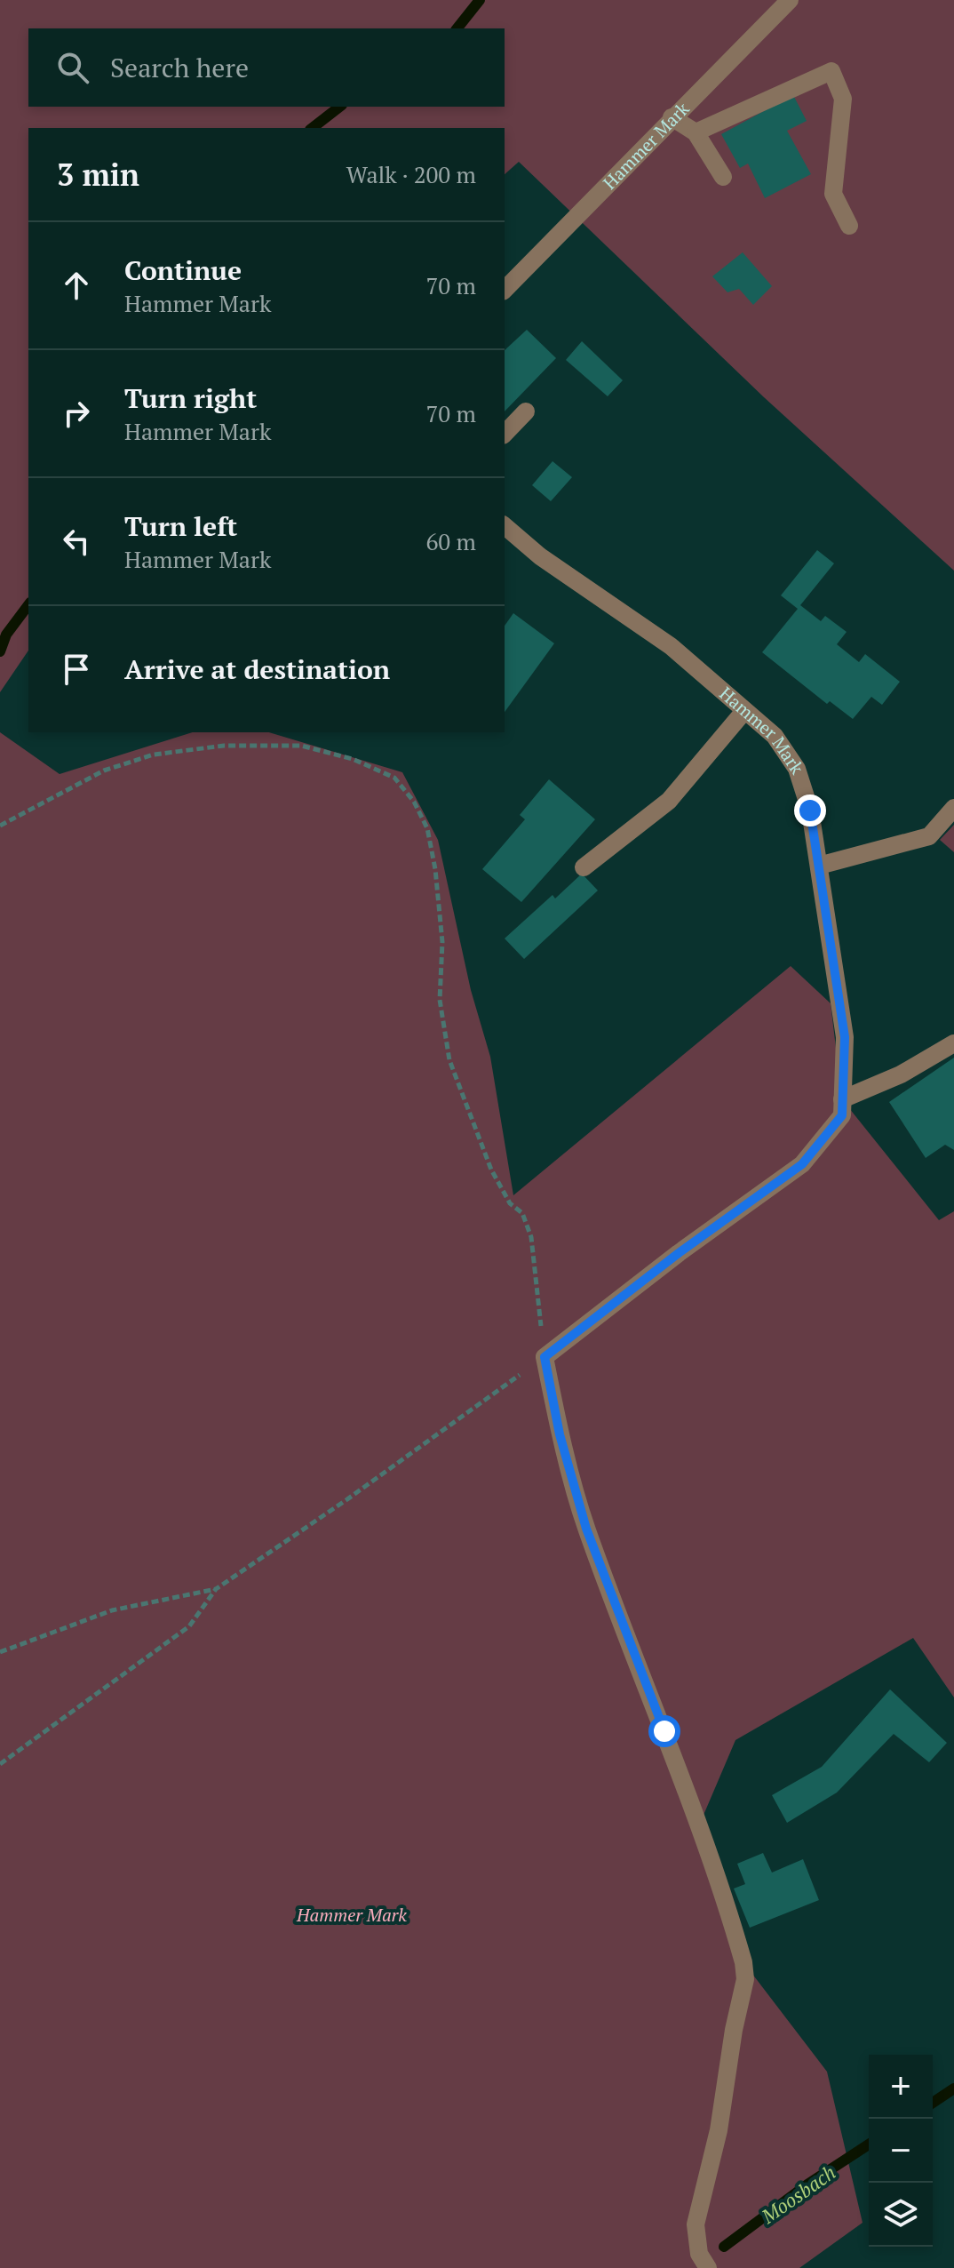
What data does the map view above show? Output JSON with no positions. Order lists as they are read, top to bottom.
{
  "streets": {
    "street": ["Hammer Mark"]
  },
  "water": ["Moosbach"],
  "parks": ["Hammer Mark"],
  "page": {
    "search": "Search here",
    "heading": ["3 min", "Walk · 200 m"],
    "list": [
      ["Continue", "Hammer Mark", "70 m"],
      ["Turn right", "Hammer Mark", "70 m"],
      ["Turn left", "Hammer Mark", "60 m"],
      "Arrive at destination"
    ],
    "map_buttons": ["+", "−"]
  }
}
